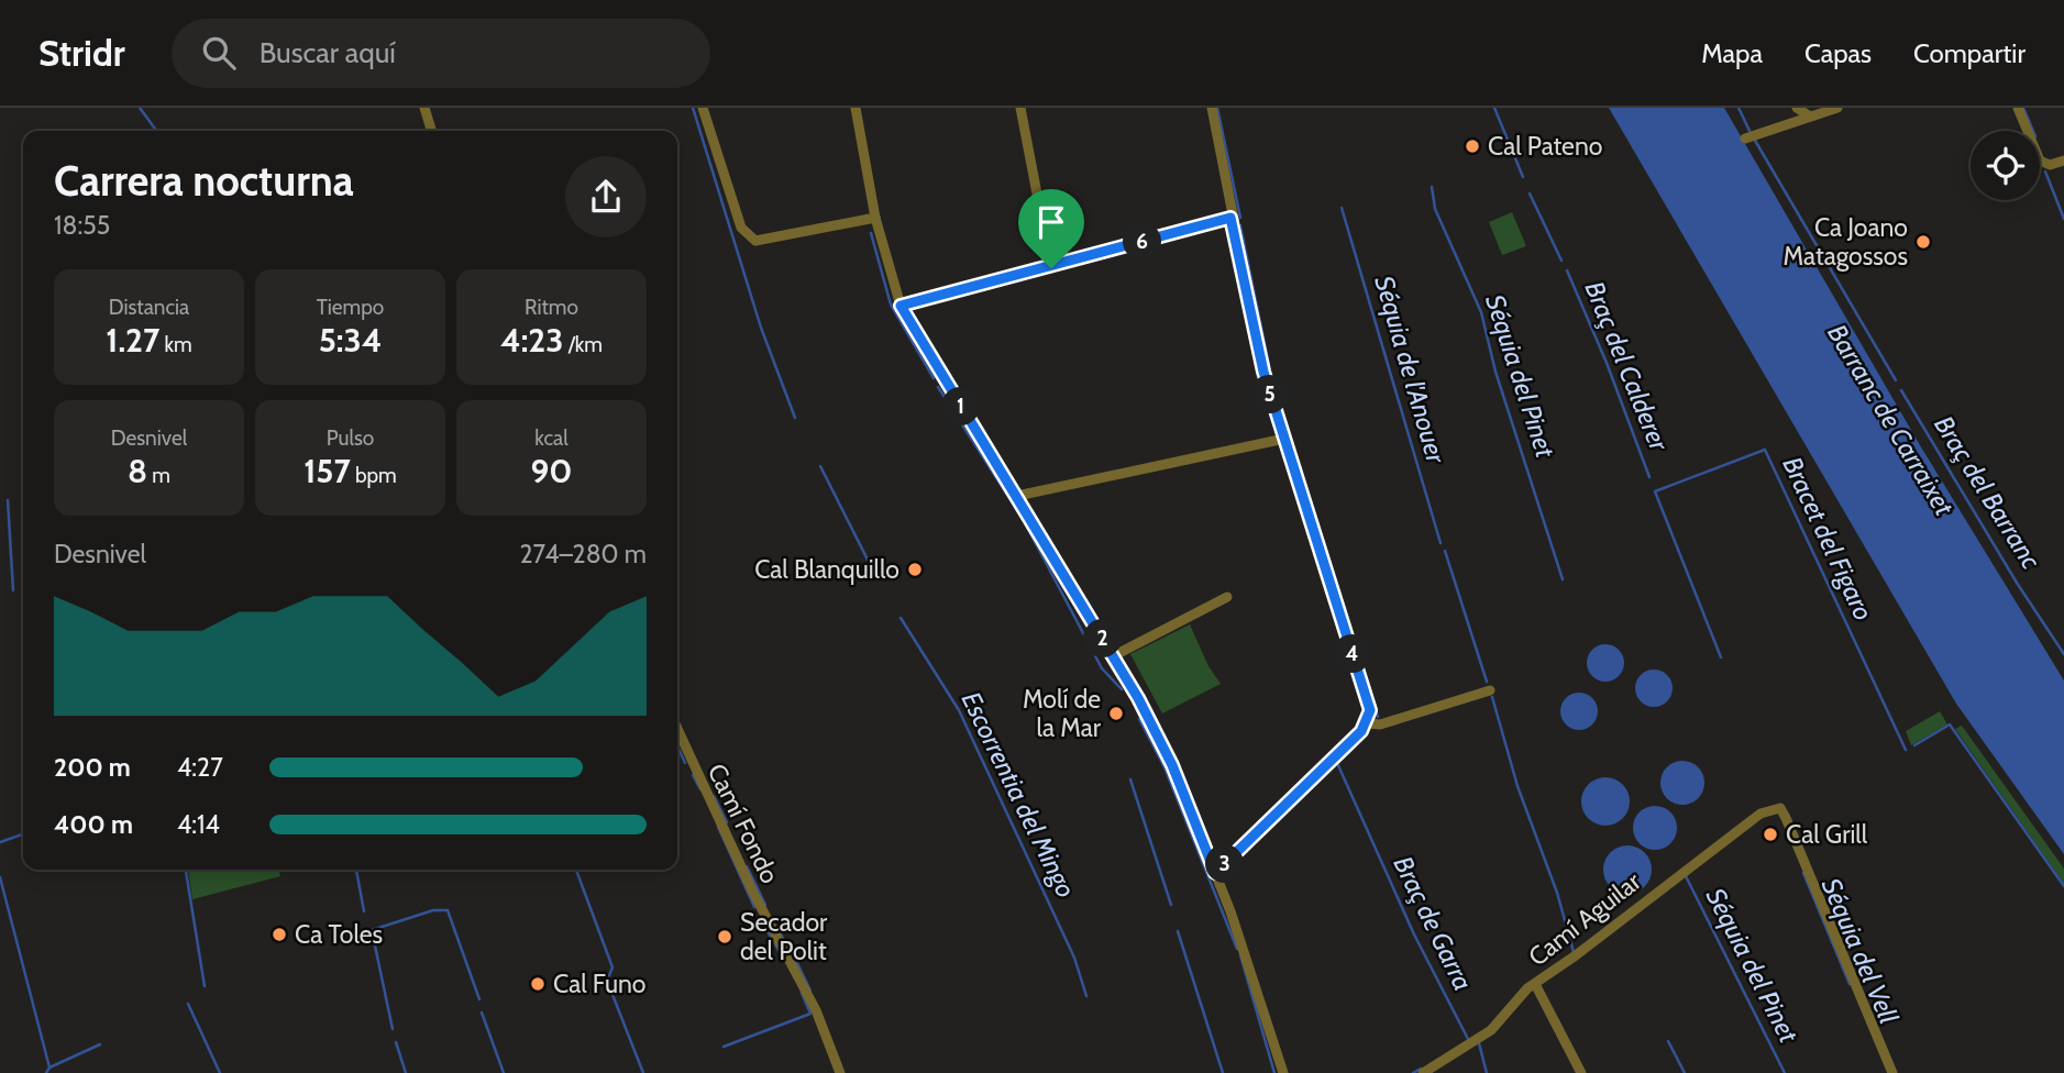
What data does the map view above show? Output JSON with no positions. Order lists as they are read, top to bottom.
{
  "streets": {
    "street": ["Camí Fondo", "Camí Aguilar"]
  },
  "water": [
    "Braç del Calderer",
    "Séquia de l'Anouer",
    "Séquia del Pinet",
    "Barranc de Carraixet",
    "Braç del Barranc",
    "Bracet del Figaro",
    "Escorrentia del Mingo",
    "Braç de Garra",
    "Séquia del Vell"
  ],
  "places": [
    "Cal Pateno",
    "Ca Joano Matagossos",
    "Cal Blanquillo",
    "Molí de la Mar",
    "Cal Grill",
    "Ca Toles",
    "Secador del Polit",
    "Cal Funo"
  ],
  "page": {
    "header": "Stridr",
    "search": "Buscar aquí",
    "nav": ["Mapa", "Capas", "Compartir"],
    "heading": ["Carrera nocturna", "18:55"],
    "pins": [
      "6",
      "5",
      "1",
      "2",
      "4",
      "3"
    ],
    "stats": [
      ["Distancia", "1.27 km"],
      ["Tiempo", "5:34"],
      ["Ritmo", "4:23 /km"],
      ["Desnivel", "8 m"],
      ["Pulso", "157 bpm"],
      ["kcal", "90"]
    ],
    "chart": ["Desnivel", "274–280 m"],
    "list": [
      {
        "name": "200 m",
        "note": "4:27"
      },
      {
        "name": "400 m",
        "note": "4:14"
      }
    ]
  }
}
